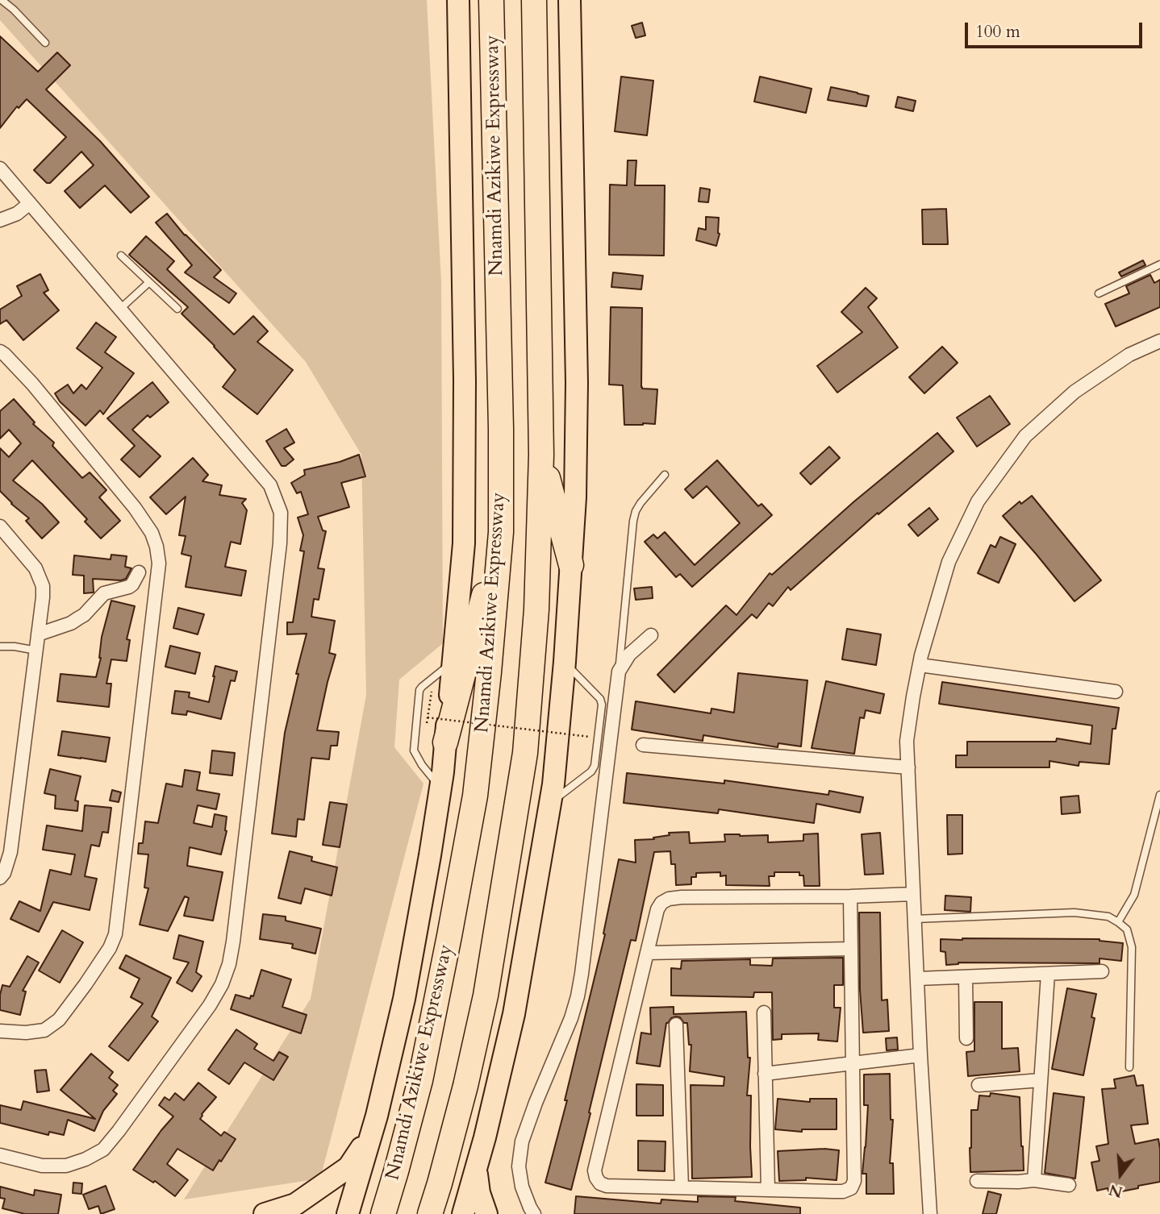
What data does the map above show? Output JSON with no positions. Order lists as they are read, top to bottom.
{
  "streets": {
    "highway": ["Nnamdi Azikiwe Expressway"]
  },
  "scale_bar": "100 m",
  "north": "bottom"
}
